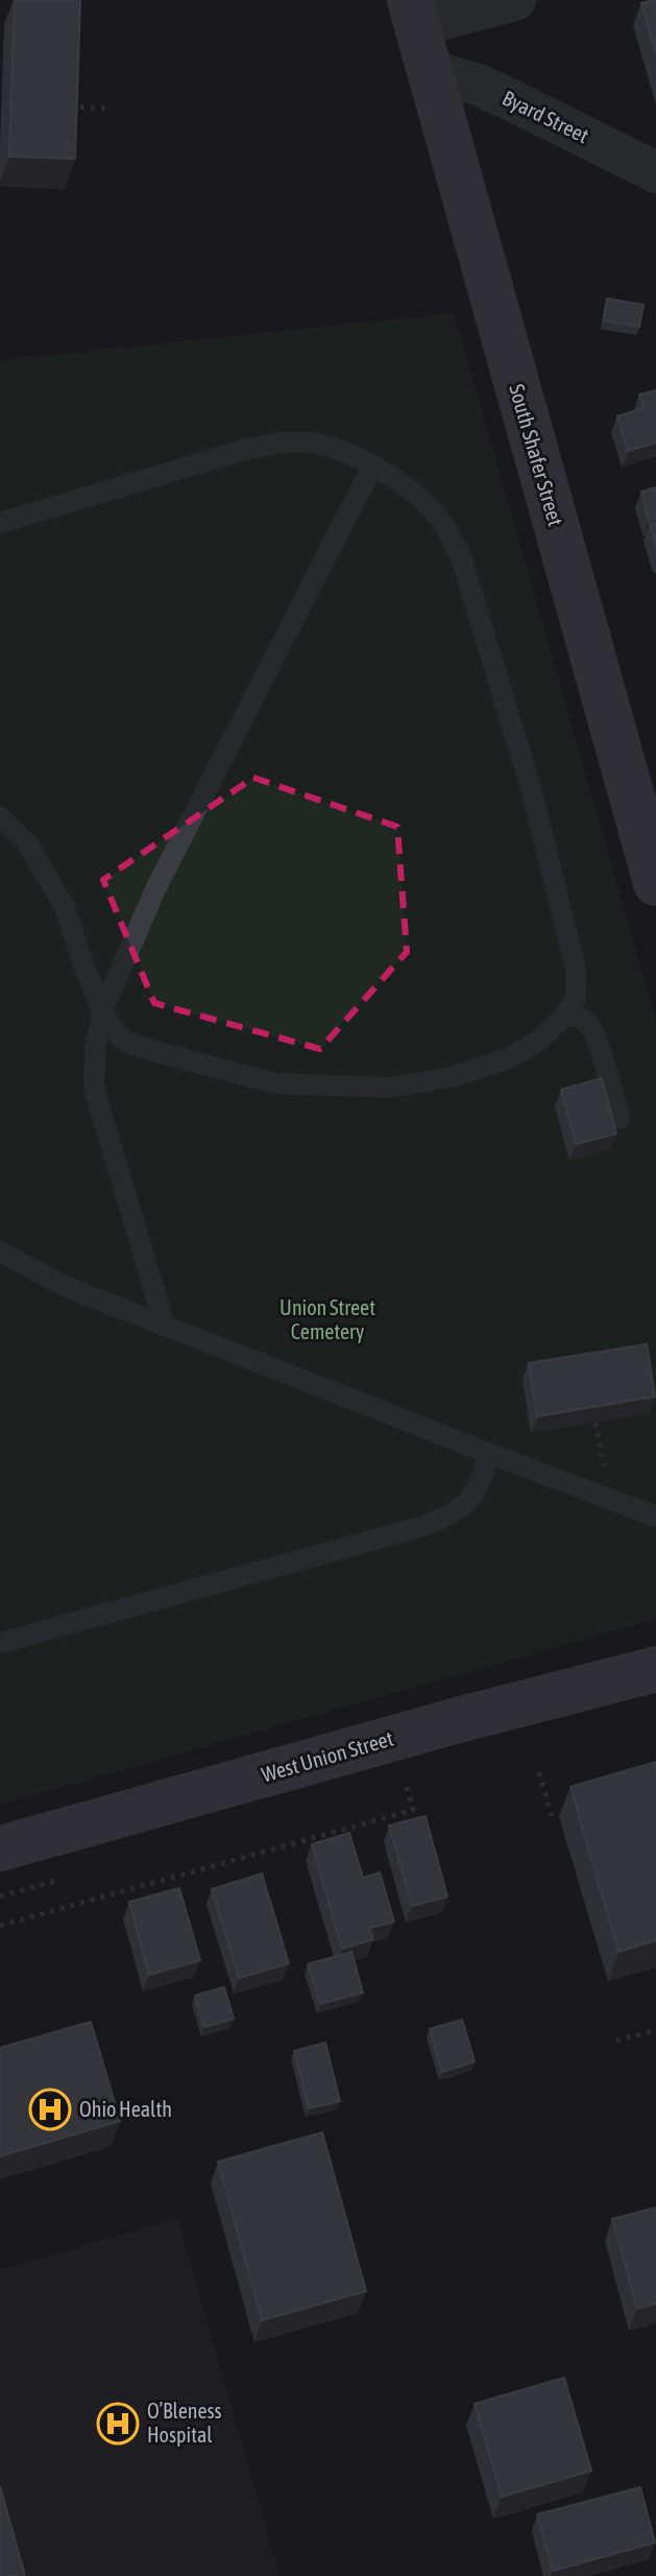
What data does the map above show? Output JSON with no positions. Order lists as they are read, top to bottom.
{
  "streets": {
    "street": ["Byard Street", "South Shafer Street", "West Union Street"]
  },
  "crossings": [
    ["Byard Street", "South Shafer Street"]
  ],
  "parks": ["Union Street Cemetery"],
  "places": {
    "hospital": ["Ohio Health", "O’Bleness Hospital"]
  }
}
